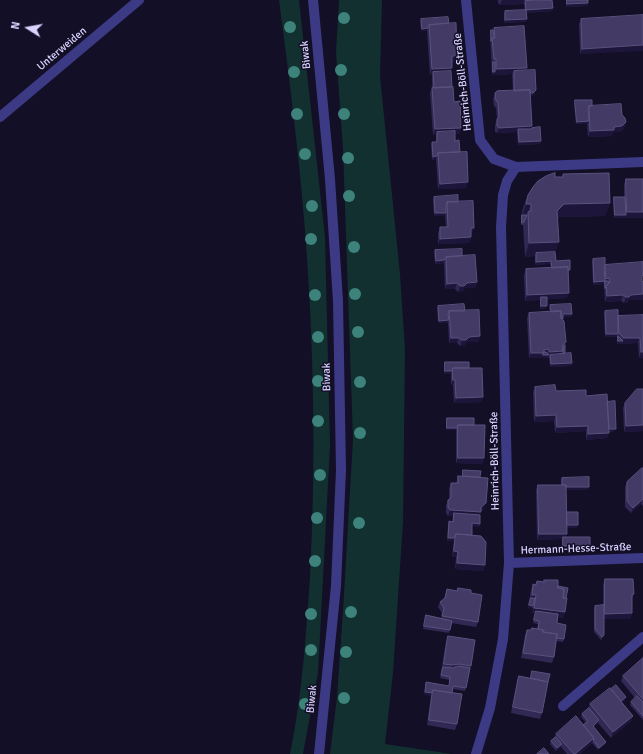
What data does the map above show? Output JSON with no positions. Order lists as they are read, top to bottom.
{
  "streets": {
    "street": [
      "Unterweiden",
      "Biwak",
      "Heinrich-Böll-Straße",
      "Hermann-Hesse-Straße"
    ]
  },
  "crossings": [
    ["Heinrich-Böll-Straße", "Hermann-Hesse-Straße"]
  ],
  "north": "left"
}
